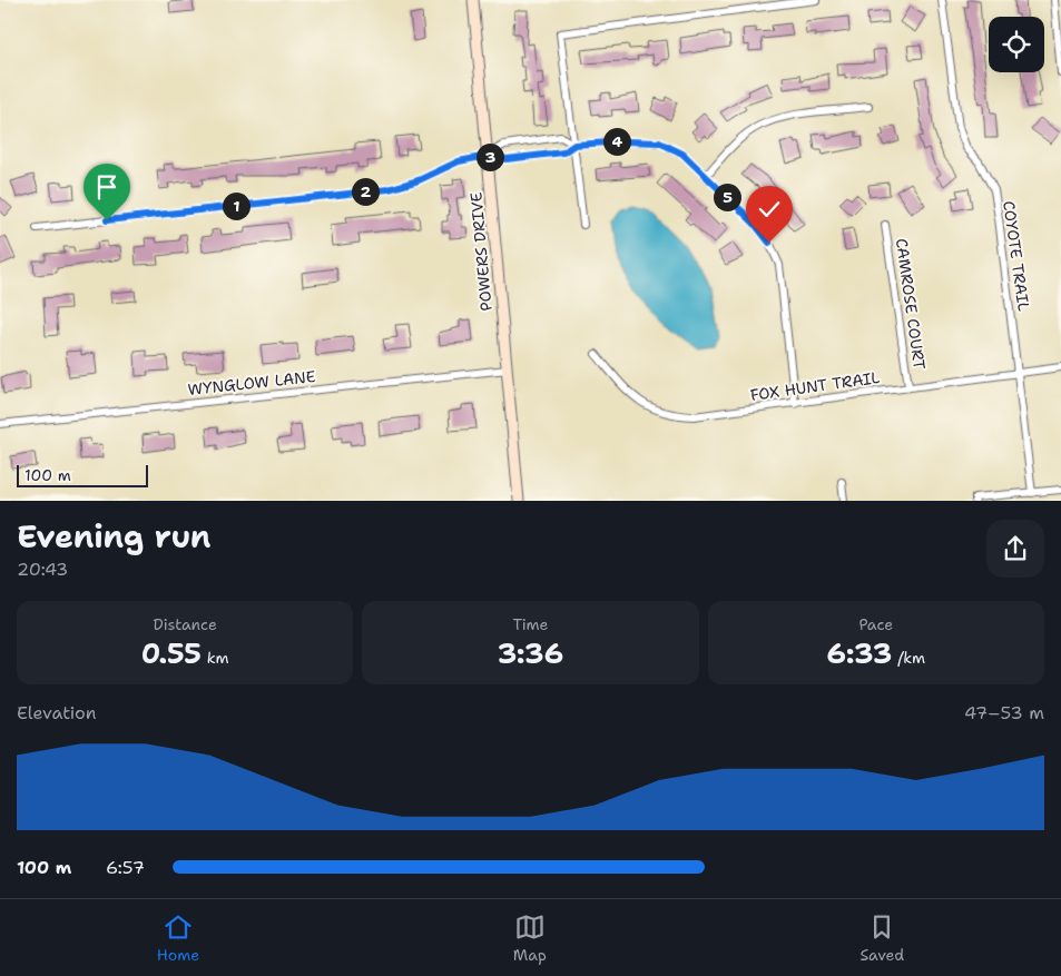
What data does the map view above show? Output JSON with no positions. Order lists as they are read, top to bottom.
{
  "streets": {
    "street": [
      "POWERS DRIVE",
      "COYOTE TRAIL",
      "CAMROSE COURT",
      "WYNGLOW LANE",
      "FOX HUNT TRAIL"
    ]
  },
  "crossings": [
    ["POWERS DRIVE", "WYNGLOW LANE"],
    ["COYOTE TRAIL", "FOX HUNT TRAIL"],
    ["CAMROSE COURT", "FOX HUNT TRAIL"]
  ],
  "scale_bar": "100 m",
  "page": {
    "pins": [
      "4",
      "3",
      "2",
      "5",
      "1"
    ],
    "scale": "100 m",
    "heading": ["Evening run", "20:43"],
    "stats": [
      ["Distance", "0.55 km"],
      ["Time", "3:36"],
      ["Pace", "6:33 /km"]
    ],
    "chart": ["Elevation", "47–53 m"],
    "list": [
      {
        "name": "100 m",
        "note": "6:57"
      }
    ],
    "tabs": ["Home", "Map", "Saved"]
  }
}
